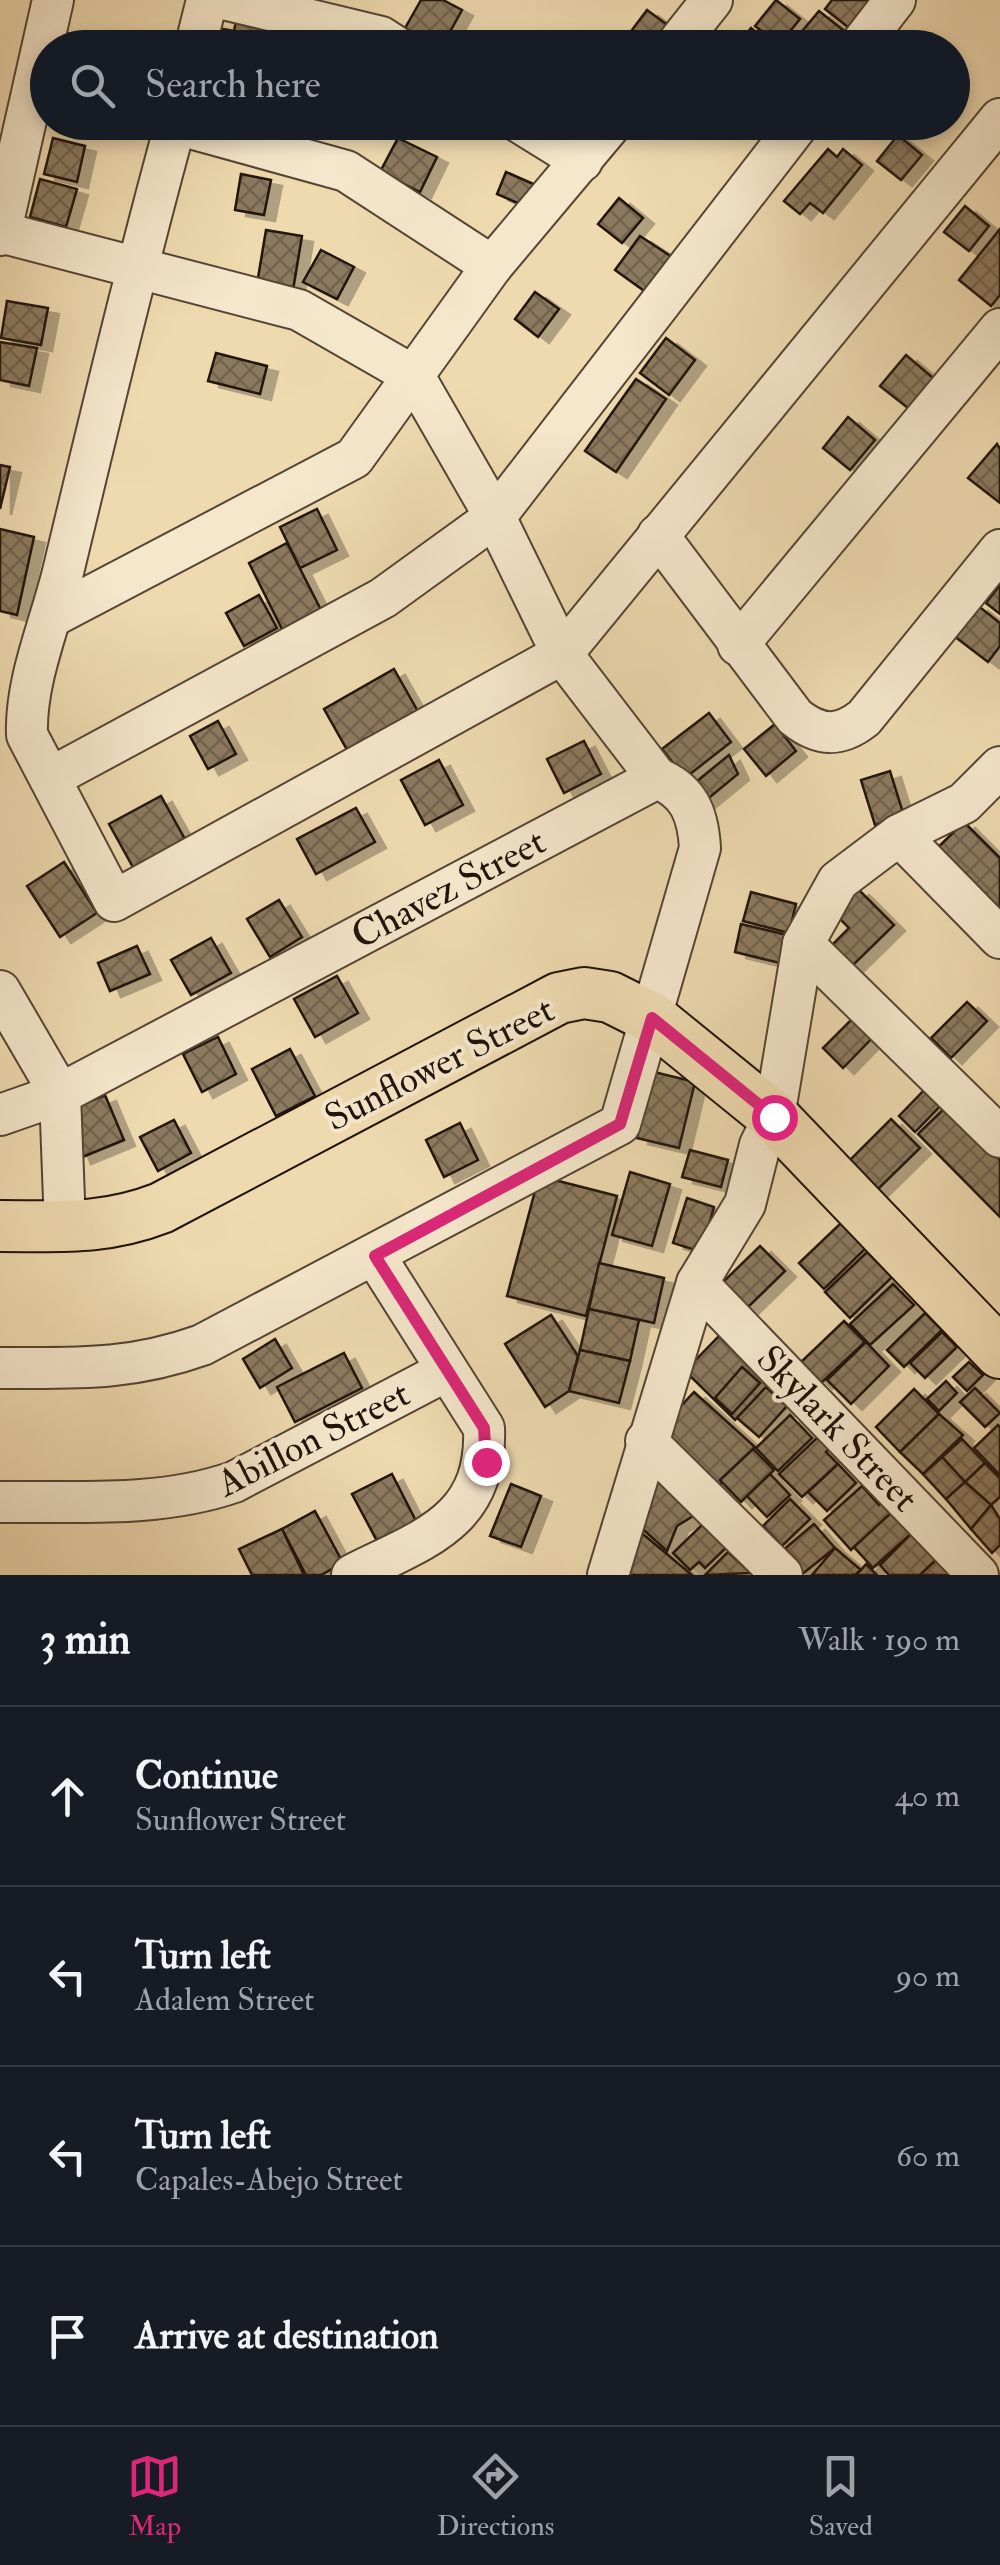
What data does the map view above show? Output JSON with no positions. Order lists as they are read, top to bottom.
{
  "streets": {
    "main road": ["Sunflower Street"],
    "street": ["Chavez Street", "Skylark Street", "Abillon Street"]
  },
  "page": {
    "search": "Search here",
    "heading": ["3 min", "Walk · 190 m"],
    "list": [
      ["Continue", "Sunflower Street", "40 m"],
      ["Turn left", "Adalem Street", "90 m"],
      ["Turn left", "Capales-Abejo Street", "60 m"],
      "Arrive at destination"
    ],
    "nav": ["Map", "Directions", "Saved"]
  }
}
